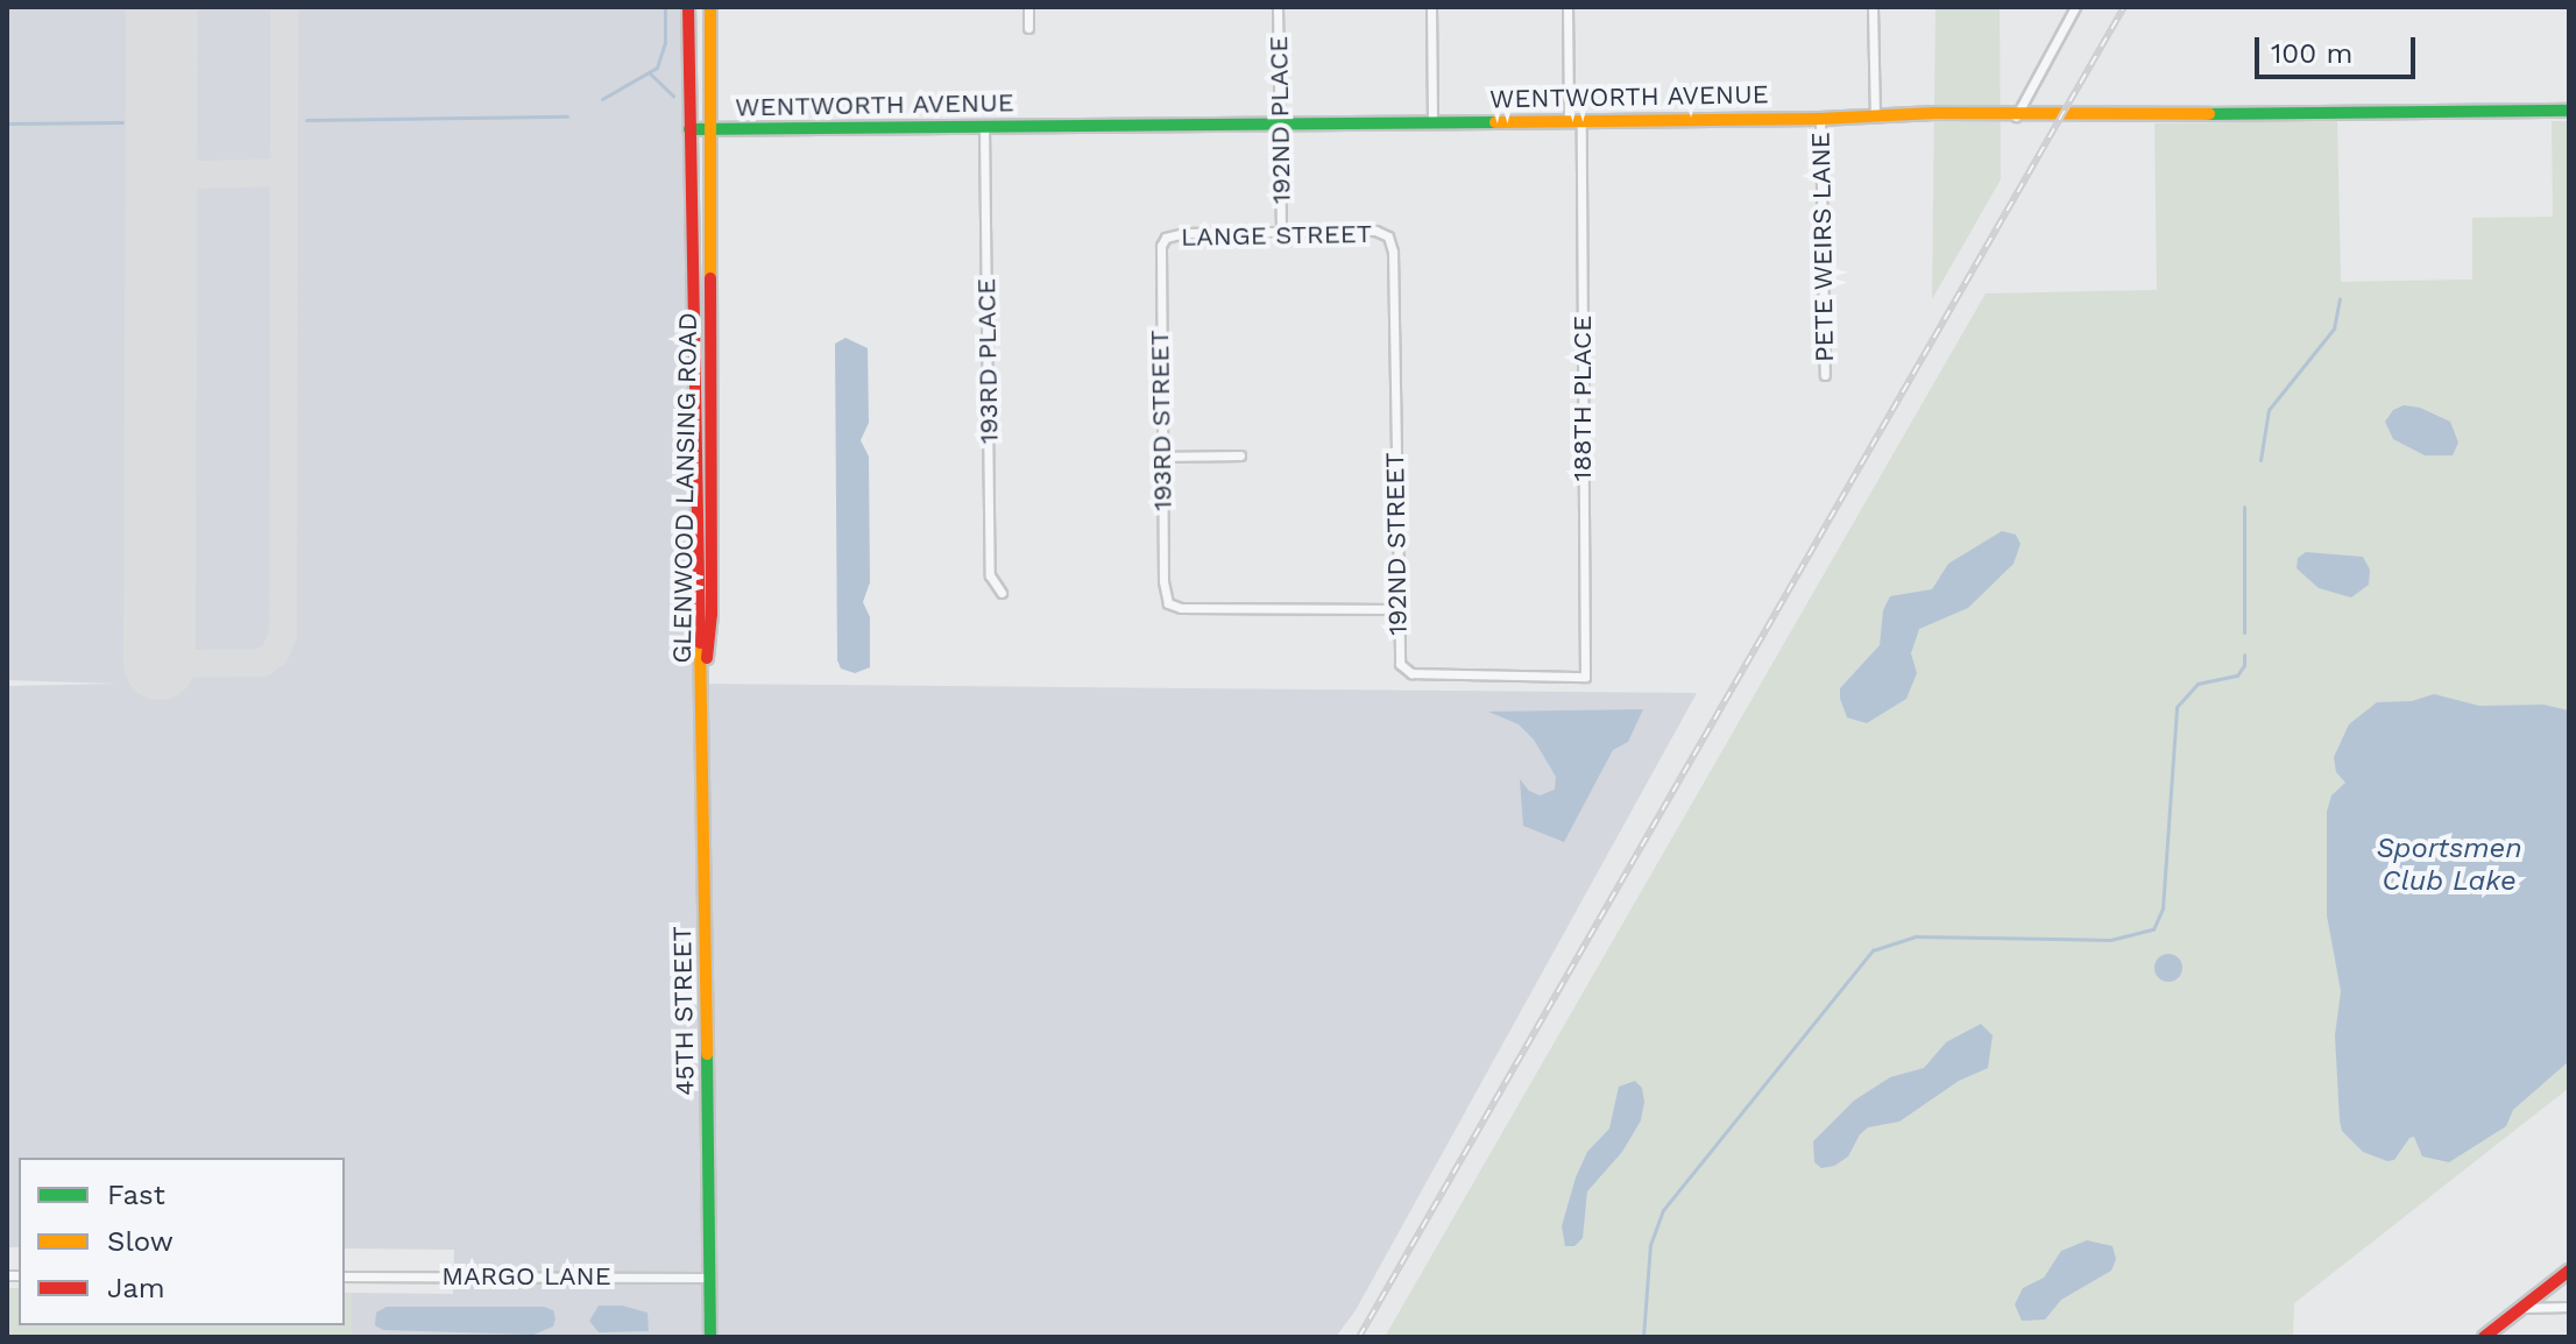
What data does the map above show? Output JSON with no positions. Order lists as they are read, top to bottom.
{
  "streets": {
    "main road": ["WENTWORTH AVENUE", "GLENWOOD LANSING ROAD", "45TH STREET"],
    "street": [
      "192ND PLACE",
      "LANGE STREET",
      "PETE WEIRS LANE",
      "193RD PLACE",
      "188TH PLACE",
      "193RD STREET",
      "192ND STREET",
      "MARGO LANE"
    ]
  },
  "crossings": [
    ["WENTWORTH AVENUE", "192ND PLACE"],
    ["WENTWORTH AVENUE", "PETE WEIRS LANE"],
    ["WENTWORTH AVENUE", "193RD PLACE"],
    ["WENTWORTH AVENUE", "188TH PLACE"],
    ["WENTWORTH AVENUE", "GLENWOOD LANSING ROAD"],
    ["192ND PLACE", "LANGE STREET"],
    ["LANGE STREET", "193RD STREET"],
    ["LANGE STREET", "192ND STREET"],
    ["188TH PLACE", "192ND STREET"],
    ["193RD STREET", "192ND STREET"],
    ["GLENWOOD LANSING ROAD", "45TH STREET"],
    ["45TH STREET", "MARGO LANE"]
  ],
  "water": ["Sportsmen Club Lake"],
  "legend": ["Fast", "Slow", "Jam"],
  "scale_bar": "100 m"
}
